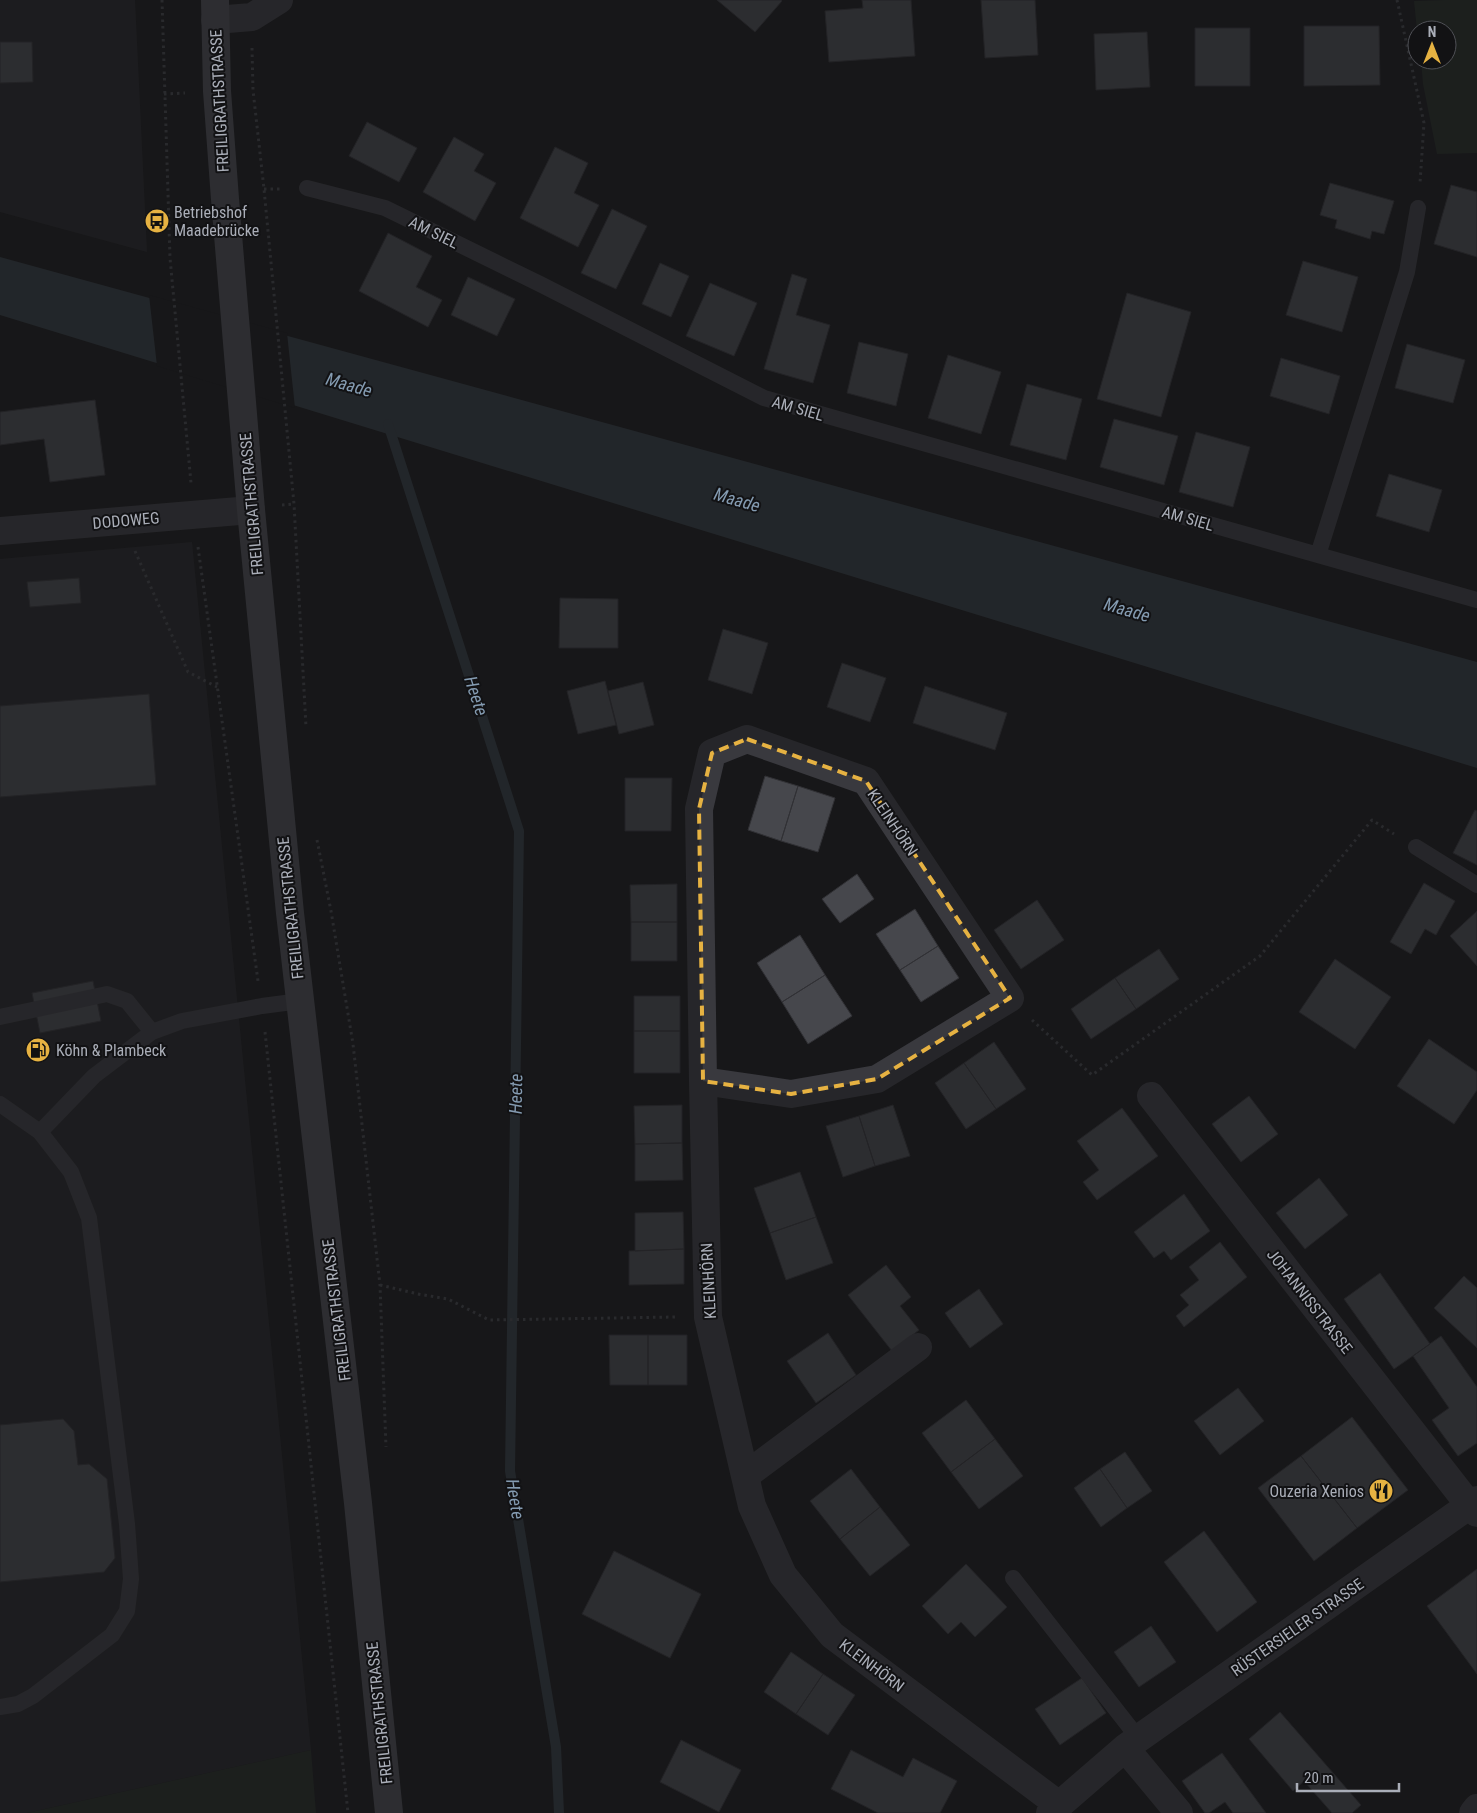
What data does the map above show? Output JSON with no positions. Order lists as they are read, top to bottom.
{
  "streets": {
    "main road": ["FREILIGRATHSTRASSE"],
    "street": [
      "DODOWEG",
      "KLEINHÖRN",
      "JOHANNISSTRASSE",
      "RÜSTERSIELER STRASSE"
    ],
    "lane": ["AM SIEL"]
  },
  "crossings": [
    ["FREILIGRATHSTRASSE", "DODOWEG"],
    ["KLEINHÖRN", "RÜSTERSIELER STRASSE"],
    ["JOHANNISSTRASSE", "RÜSTERSIELER STRASSE"]
  ],
  "water": ["Maade", "Heete"],
  "places": {
    "bus stop": ["Betriebshof Maadebrücke"],
    "fuel station": ["Köhn & Plambeck"],
    "restaurant": ["Ouzeria Xenios"]
  },
  "scale_bar": "20 m",
  "north": "top"
}
